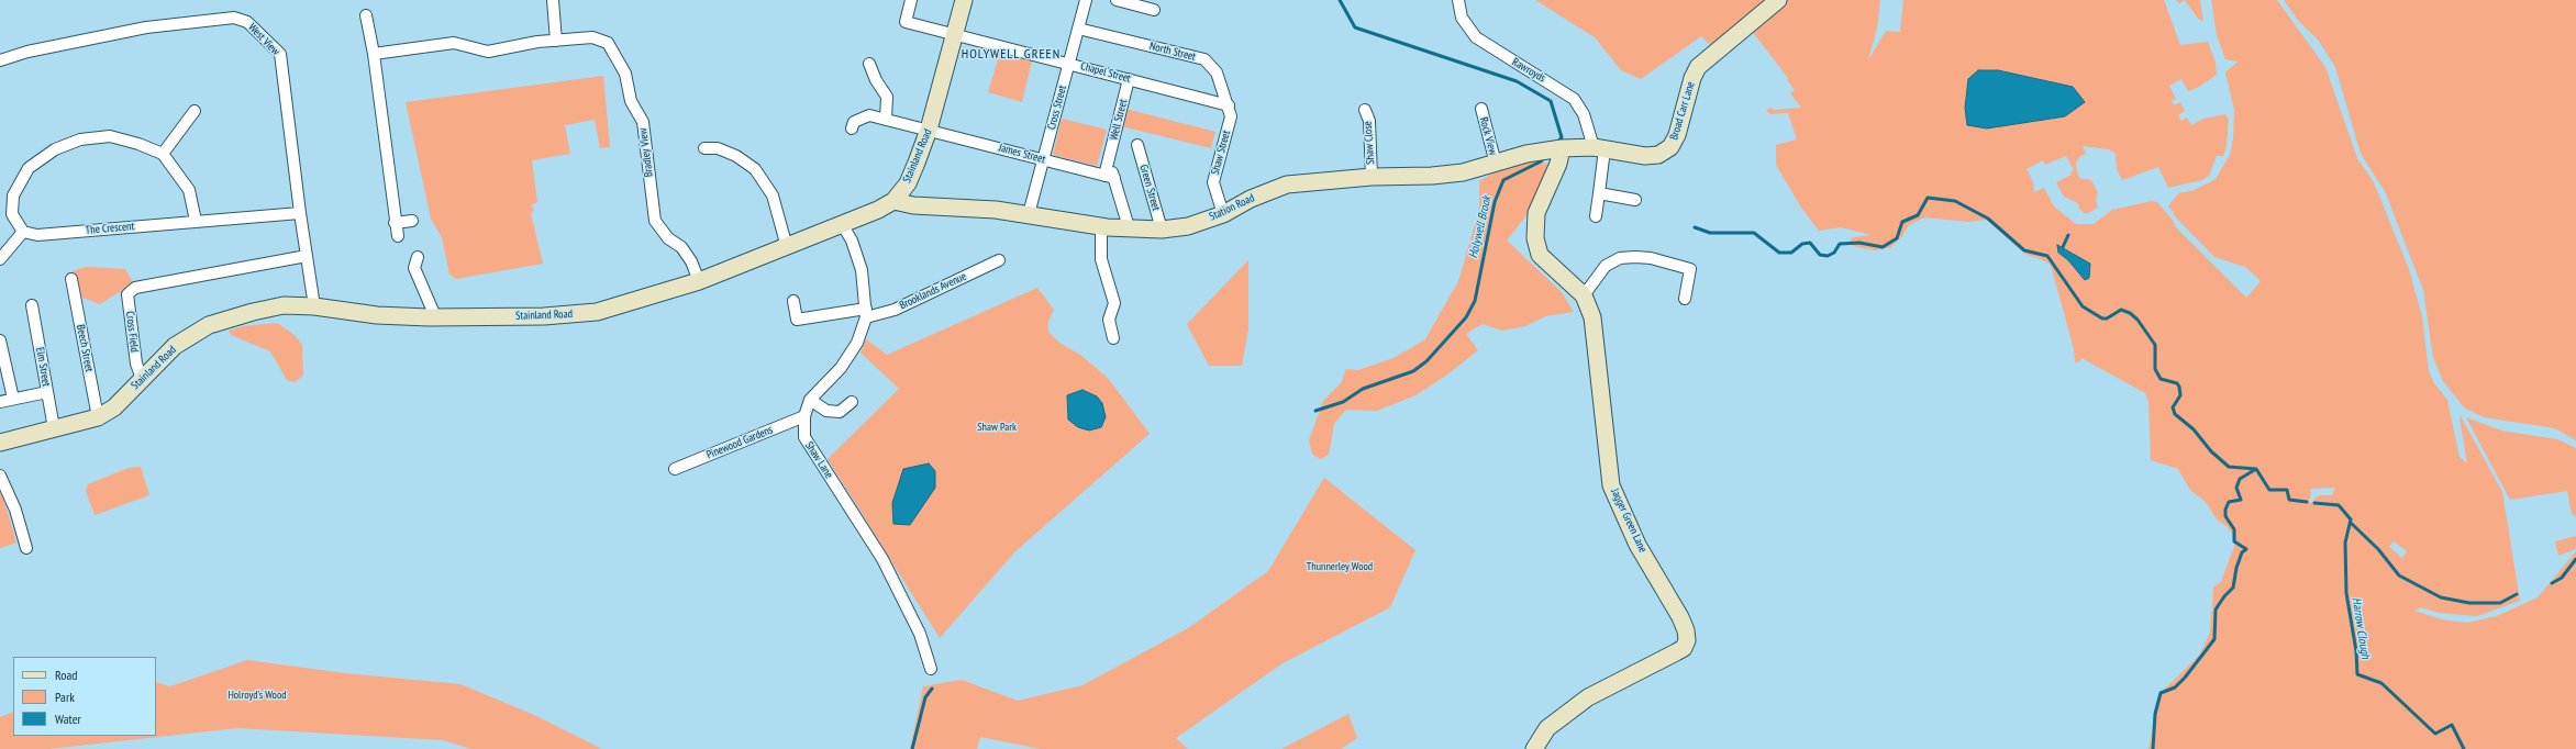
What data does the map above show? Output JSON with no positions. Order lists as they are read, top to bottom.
{
  "streets": {
    "street": [
      "West View",
      "North Street",
      "Rawroyds",
      "Chapel Street",
      "Cross Street",
      "Broad Carr Lane",
      "Well Street",
      "Rock View",
      "Shaw Close",
      "Bradley View",
      "Shaw Street",
      "James Street",
      "Stainland Road",
      "Green Street",
      "Station Road",
      "The Crescent",
      "Brooklands Avenue",
      "Cross Field",
      "Beech Street",
      "Elm Street",
      "Pinewood Gardens",
      "Shaw Lane",
      "Jagger Green Lane"
    ]
  },
  "crossings": [
    ["West View", "Stainland Road"],
    ["West View", "The Crescent"],
    ["West View", "Cross Field"],
    ["North Street", "Chapel Street"],
    ["North Street", "Cross Street"],
    ["North Street", "Shaw Street"],
    ["Rawroyds", "Broad Carr Lane"],
    ["Chapel Street", "Cross Street"],
    ["Chapel Street", "Well Street"],
    ["Chapel Street", "Shaw Street"],
    ["Chapel Street", "Stainland Road"],
    ["Cross Street", "James Street"],
    ["Cross Street", "Station Road"],
    ["Broad Carr Lane", "Station Road"],
    ["Broad Carr Lane", "Jagger Green Lane"],
    ["Well Street", "James Street"],
    ["Rock View", "Station Road"],
    ["Shaw Close", "Station Road"],
    ["Bradley View", "Stainland Road"],
    ["Shaw Street", "Station Road"],
    ["James Street", "Stainland Road"],
    ["Stainland Road", "Station Road"],
    ["Stainland Road", "Cross Field"],
    ["Stainland Road", "Beech Street"],
    ["Stainland Road", "Elm Street"],
    ["Stainland Road", "Shaw Lane"],
    ["Green Street", "Station Road"],
    ["Brooklands Avenue", "Shaw Lane"],
    ["Pinewood Gardens", "Shaw Lane"]
  ],
  "districts": ["HOLYWELL GREEN"],
  "water": ["Holywell Brook", "Harrow Clough"],
  "parks": ["Shaw Park", "Thunnerley Wood", "Holroyd's Wood"],
  "legend": ["Road", "Park", "Water"]
}
